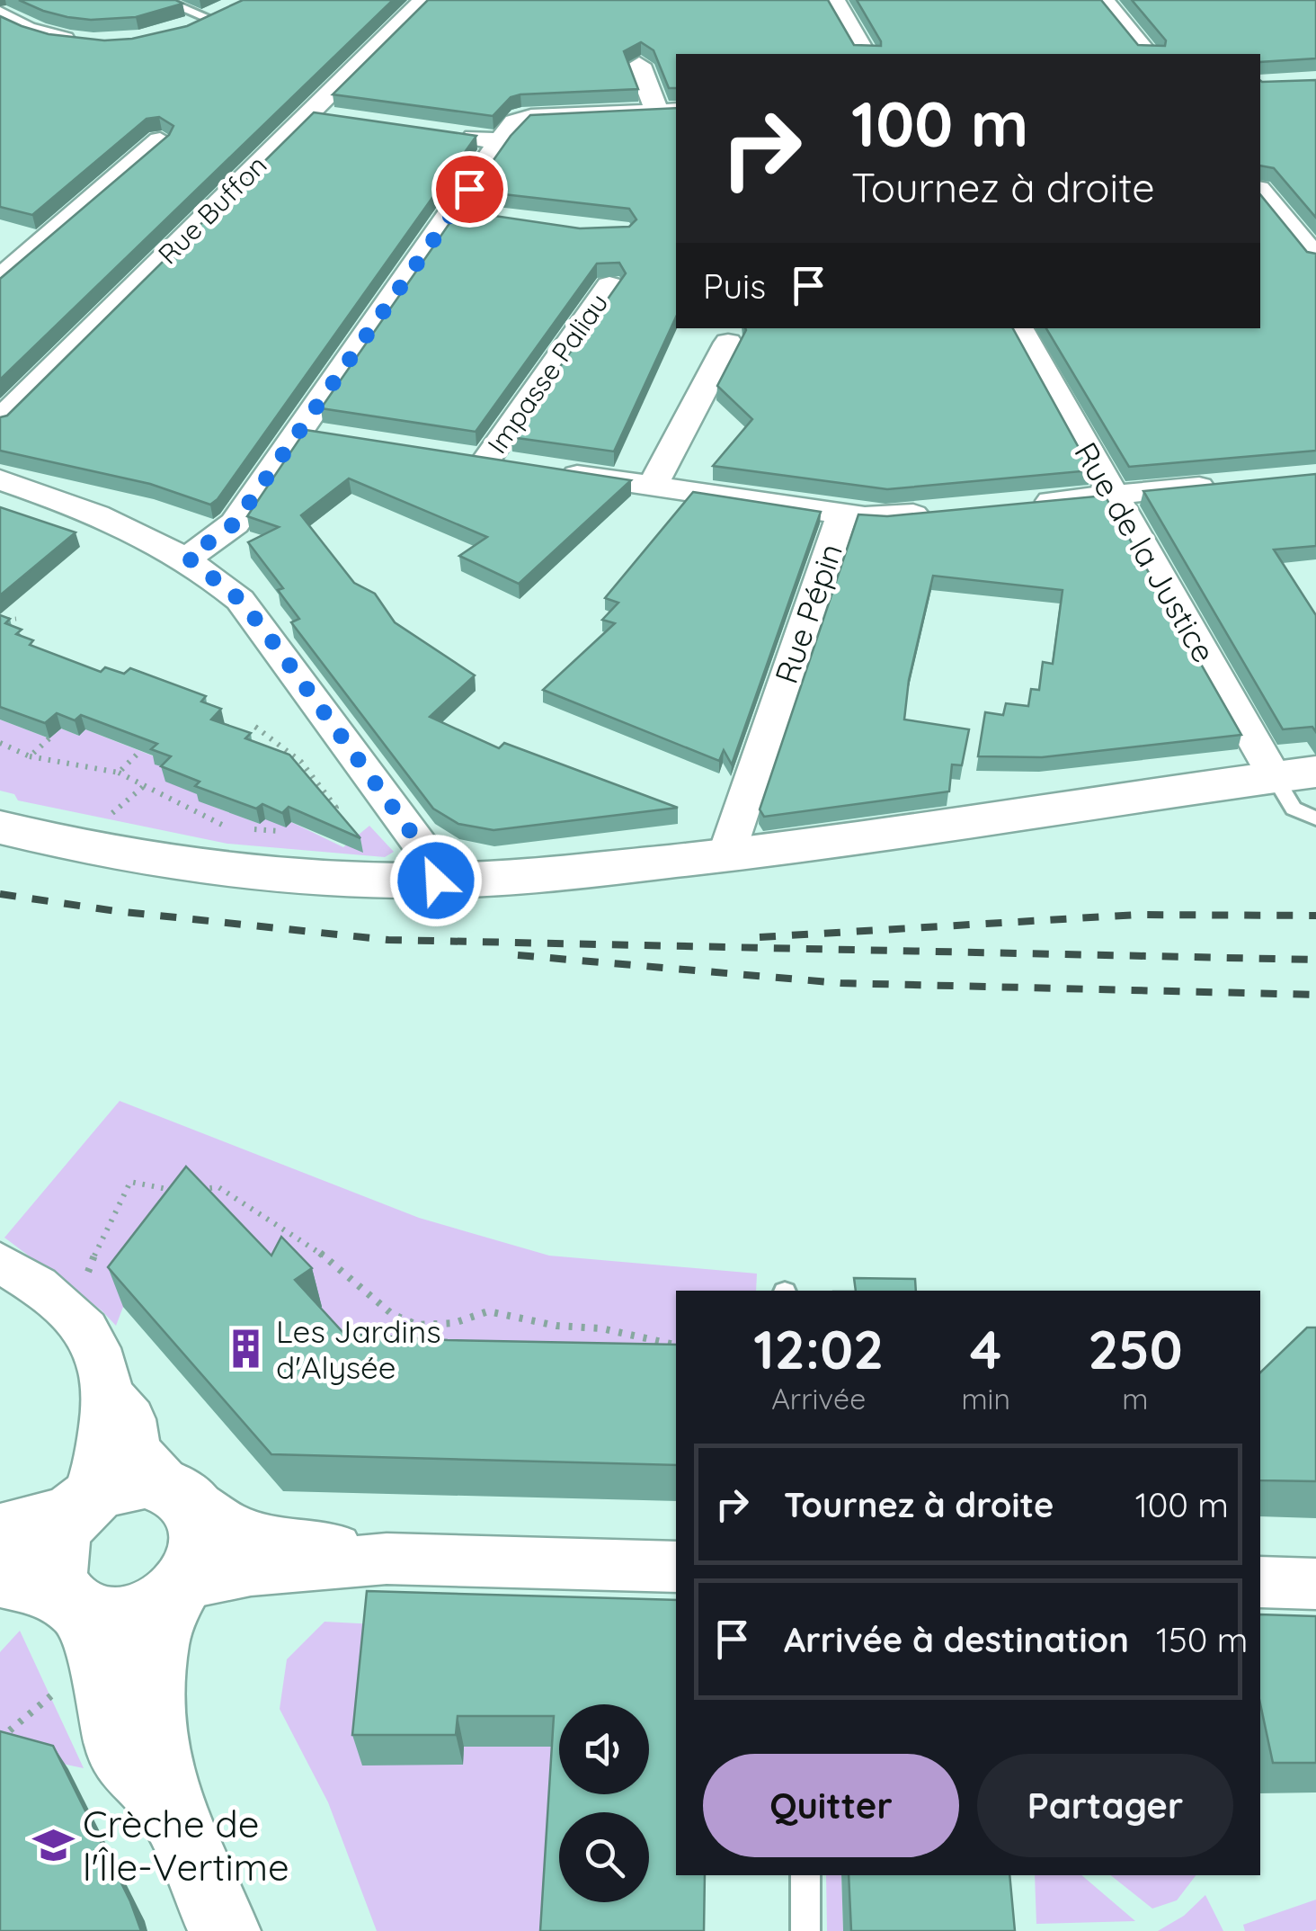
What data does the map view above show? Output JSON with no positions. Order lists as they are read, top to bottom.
{
  "streets": {
    "street": [
      "Rue Buffon",
      "Impasse Paliau",
      "Rue de la Justice",
      "Rue Pépin"
    ]
  },
  "places": {
    "building": ["Les Jardins d'Alysée"],
    "school or university": ["Crèche de l'Île-Vertime"]
  },
  "page": {
    "turn": ["100 m", "Tournez à droite"],
    "then": "Puis",
    "eta": [
      "12:02",
      "Arrivée",
      "4",
      "min",
      "250",
      "m"
    ],
    "list": [
      {
        "name": "Tournez à droite",
        "value": "100 m"
      },
      {
        "name": "Arrivée à destination",
        "value": "150 m"
      }
    ],
    "buttons": ["Quitter", "Partager"]
  }
}
